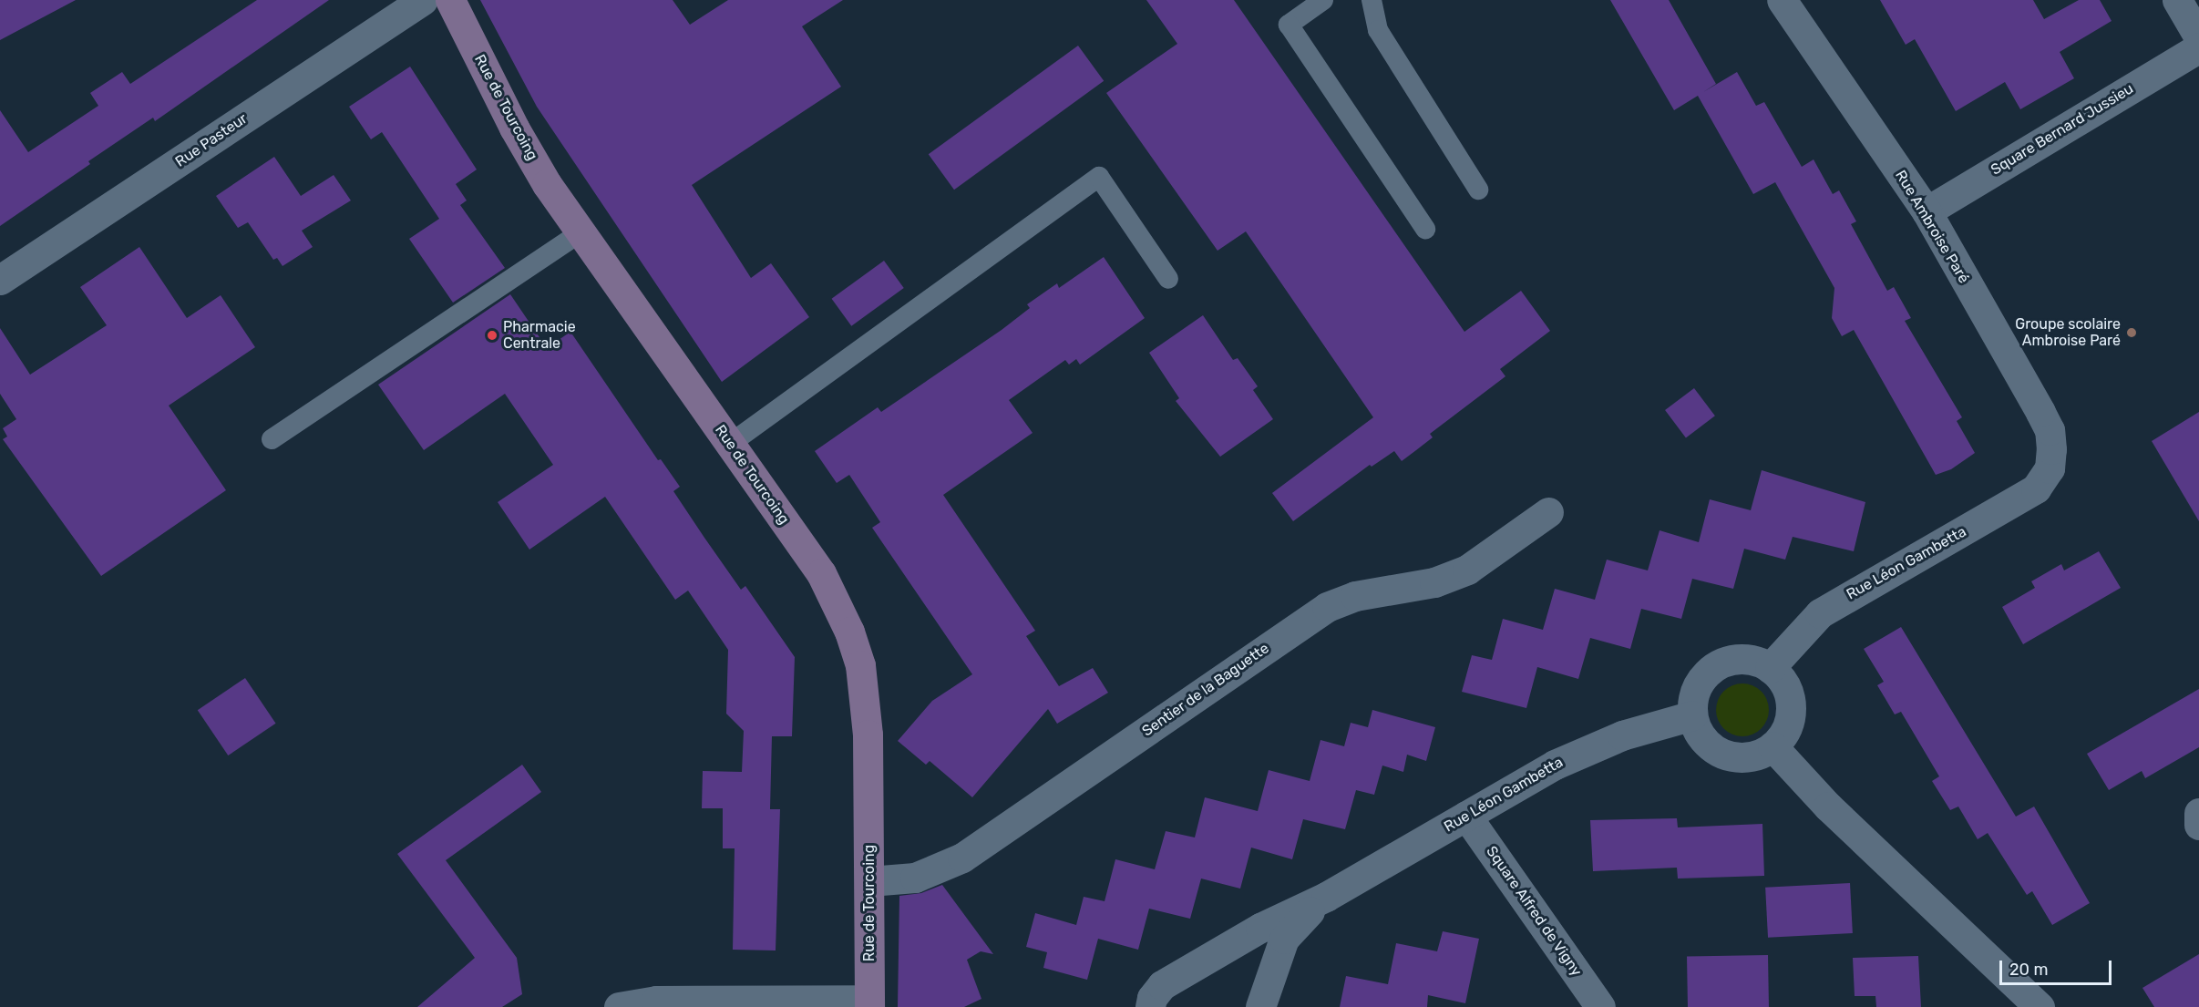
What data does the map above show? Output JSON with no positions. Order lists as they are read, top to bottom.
{
  "streets": {
    "main road": ["Rue de Tourcoing"],
    "street": [
      "Square Bernard Jussieu",
      "Rue Pasteur",
      "Rue Ambroise Paré",
      "Rue Léon Gambetta",
      "Sentier de la Baguette",
      "Square Alfred de Vigny"
    ]
  },
  "crossings": [
    ["Rue de Tourcoing", "Sentier de la Baguette"],
    ["Square Bernard Jussieu", "Rue Ambroise Paré"],
    ["Rue Ambroise Paré", "Rue Léon Gambetta"],
    ["Rue Léon Gambetta", "Square Alfred de Vigny"]
  ],
  "places": ["Groupe scolaire Ambroise Paré", "Pharmacie Centrale"],
  "scale_bar": "20 m"
}
